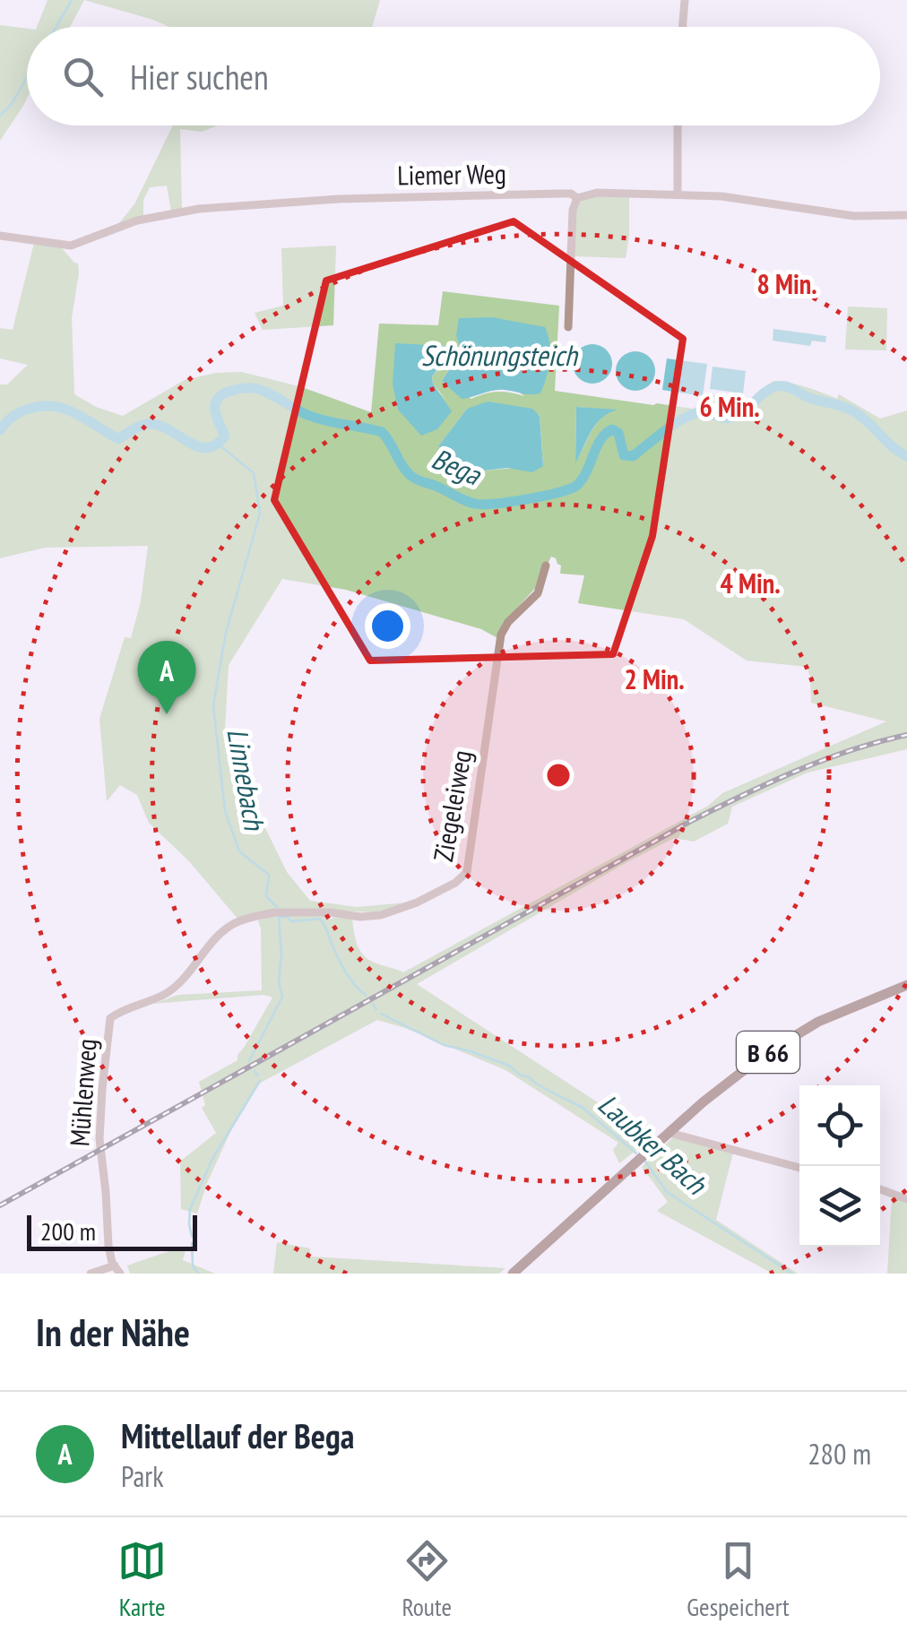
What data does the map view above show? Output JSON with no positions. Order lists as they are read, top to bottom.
{
  "streets": {
    "main road": ["B 66"],
    "street": ["Liemer Weg", "Ziegeleiweg", "Mühlenweg"]
  },
  "crossings": [
    ["Ziegeleiweg", "Mühlenweg"]
  ],
  "water": [
    "Schönungsteich",
    "Bega",
    "Linnebach",
    "Laubker Bach"
  ],
  "scale_bar": "200 m",
  "page": {
    "search": "Hier suchen",
    "pins": "A",
    "scale": "200 m",
    "heading": "In der Nähe",
    "list": [
      {
        "mark": "A",
        "name": "Mittellauf der Bega",
        "note": "Park",
        "value": "280 m"
      }
    ],
    "nav": ["Karte", "Route", "Gespeichert"]
  },
  "rings": [
    "8 Min.",
    "6 Min.",
    "4 Min.",
    "2 Min."
  ]
}
